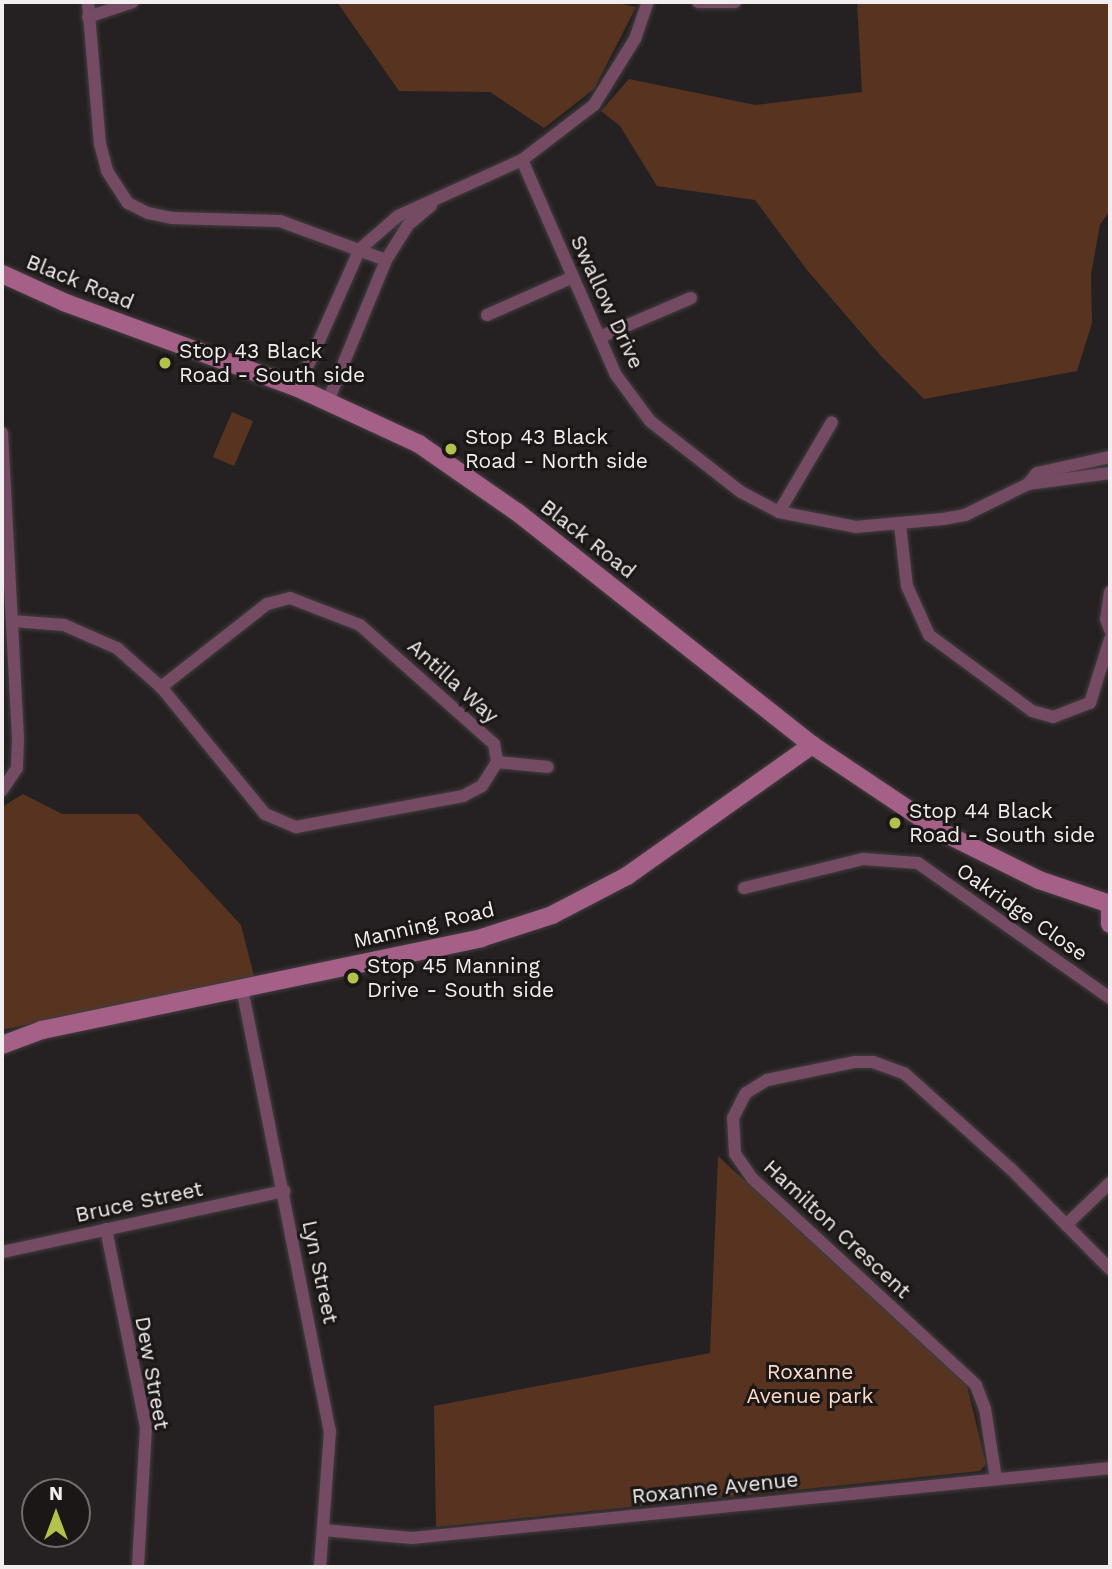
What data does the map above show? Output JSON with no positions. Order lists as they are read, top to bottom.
{
  "streets": {
    "main road": ["Black Road", "Manning Road"],
    "street": [
      "Swallow Drive",
      "Antilla Way",
      "Oakridge Close",
      "Bruce Street",
      "Hamilton Crescent",
      "Lyn Street",
      "Dew Street",
      "Roxanne Avenue"
    ]
  },
  "crossings": [
    ["Black Road", "Manning Road"],
    ["Manning Road", "Lyn Street"],
    ["Bruce Street", "Lyn Street"],
    ["Bruce Street", "Dew Street"],
    ["Hamilton Crescent", "Roxanne Avenue"],
    ["Lyn Street", "Roxanne Avenue"]
  ],
  "parks": ["Roxanne Avenue park"],
  "places": [
    "Stop 43 Black Road - South side",
    "Stop 43 Black Road - North side",
    "Stop 44 Black Road - South side",
    "Stop 45 Manning Drive - South side"
  ],
  "north": "top"
}
